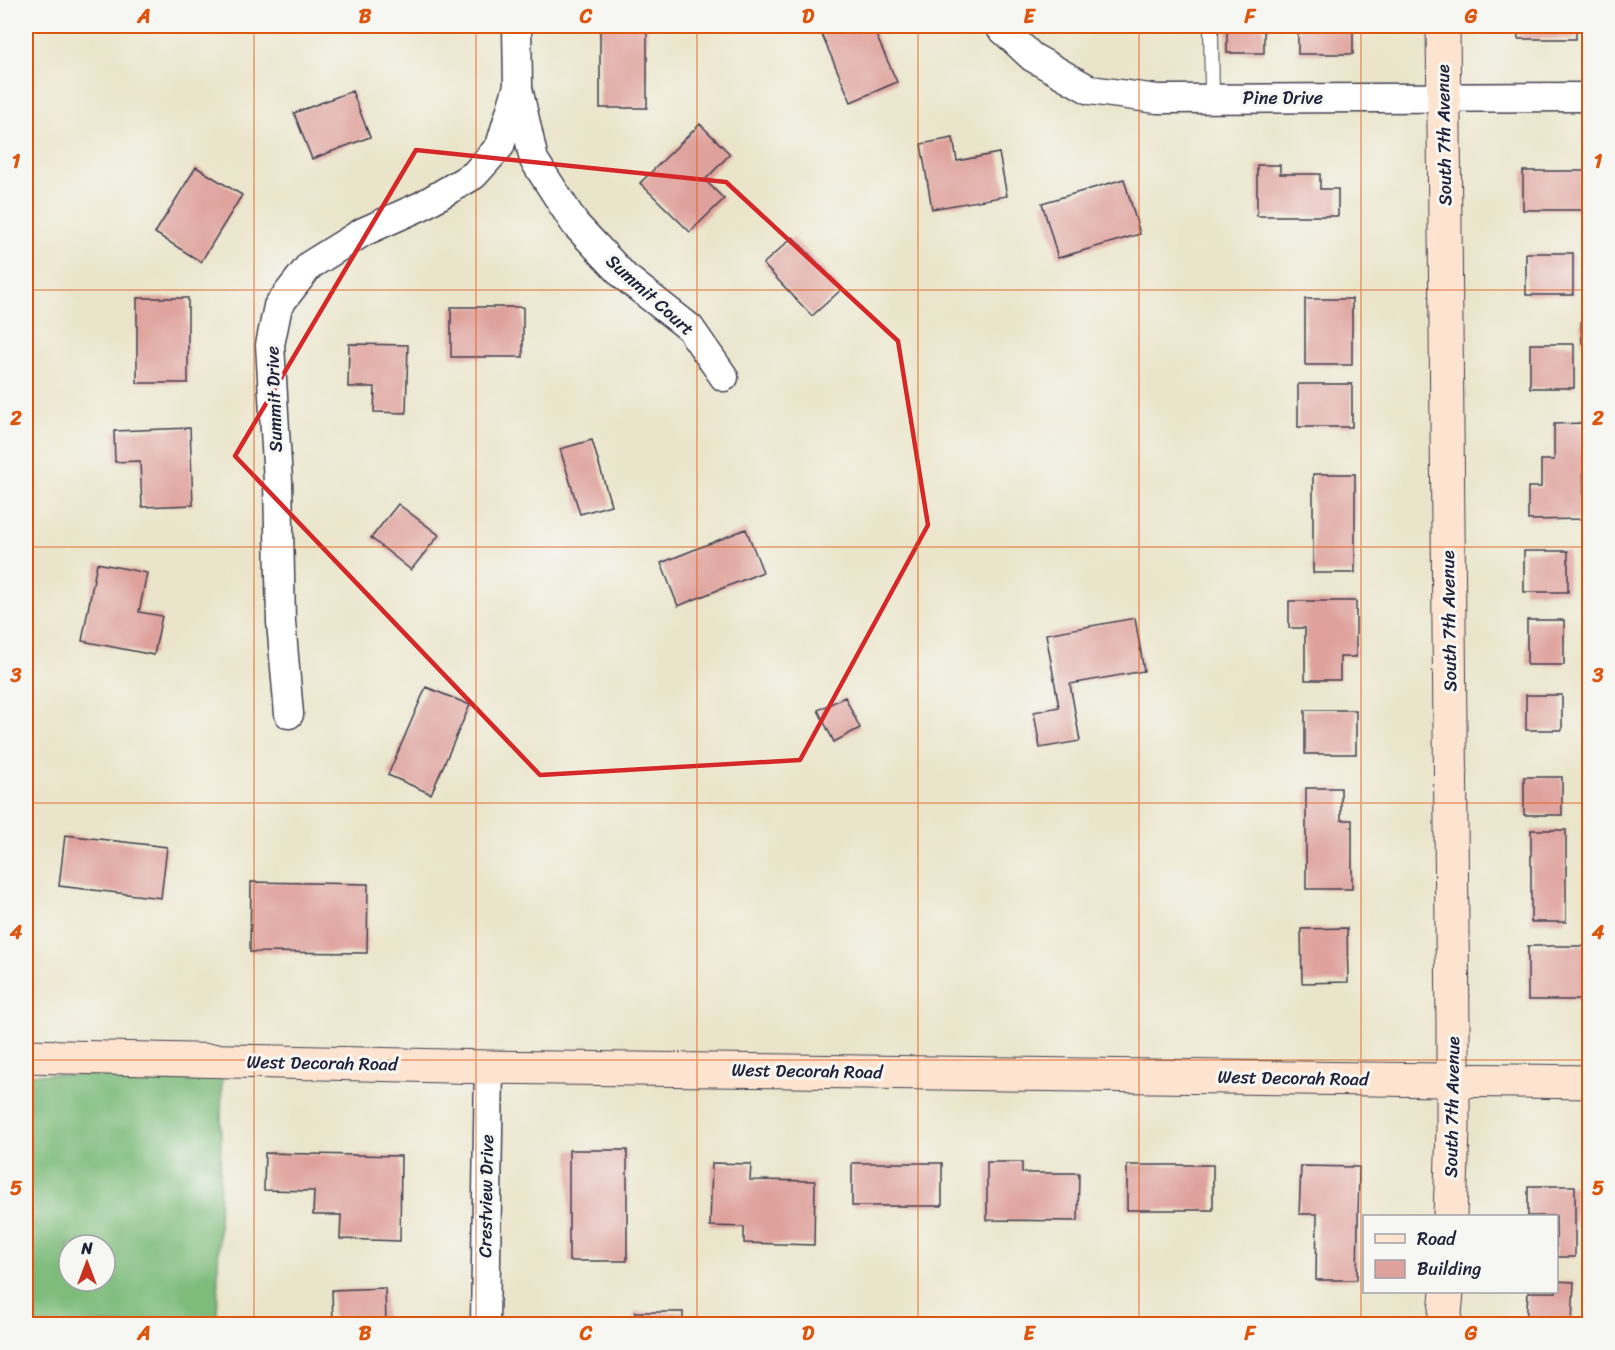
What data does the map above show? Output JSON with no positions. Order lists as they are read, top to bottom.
{
  "streets": {
    "street": [
      "Pine Drive",
      "South 7th Avenue",
      "Summit Court",
      "Summit Drive",
      "West Decorah Road",
      "Crestview Drive"
    ]
  },
  "crossings": [
    ["Pine Drive", "South 7th Avenue"],
    ["South 7th Avenue", "West Decorah Road"],
    ["Summit Court", "Summit Drive"],
    ["West Decorah Road", "Crestview Drive"]
  ],
  "legend": ["Road", "Building"],
  "north": "top",
  "grid": {
    "columns": [
      "A",
      "B",
      "C",
      "D",
      "E",
      "F",
      "G"
    ],
    "rows": [
      "1",
      "2",
      "3",
      "4",
      "5"
    ]
  }
}
